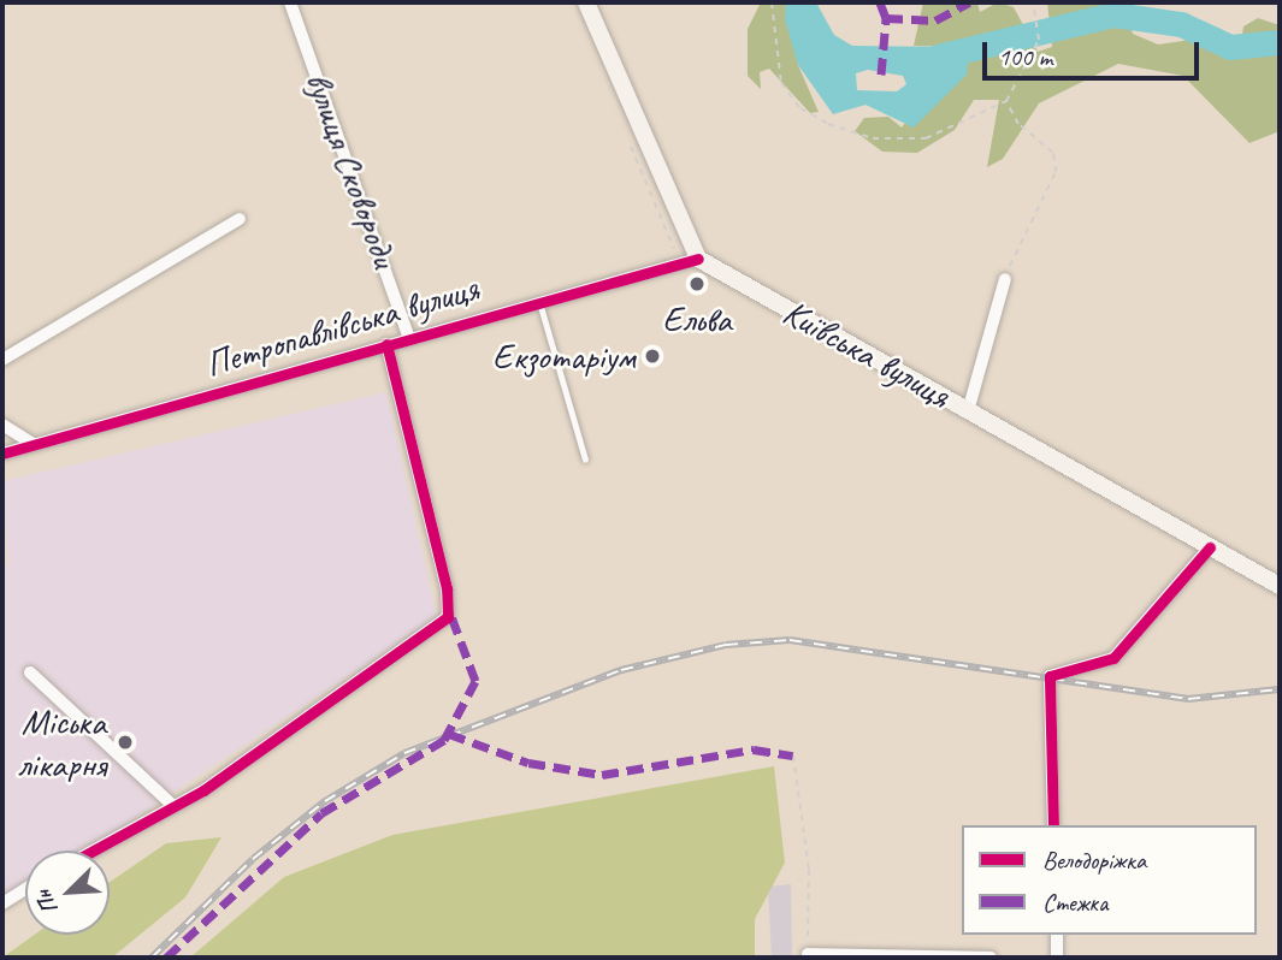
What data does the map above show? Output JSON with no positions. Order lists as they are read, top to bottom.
{
  "streets": {
    "main road": ["Київська вулиця"],
    "street": ["вулиця Сковороди", "Петропавлівська вулиця"]
  },
  "crossings": [
    ["вулиця Сковороди", "Петропавлівська вулиця"],
    ["Петропавлівська вулиця", "Київська вулиця"]
  ],
  "places": ["Ельва", "Екзотаріум", "Міська лікарня"],
  "legend": ["Велодоріжка", "Стежка"],
  "scale_bar": "100 m",
  "north": "bottom left"
}
